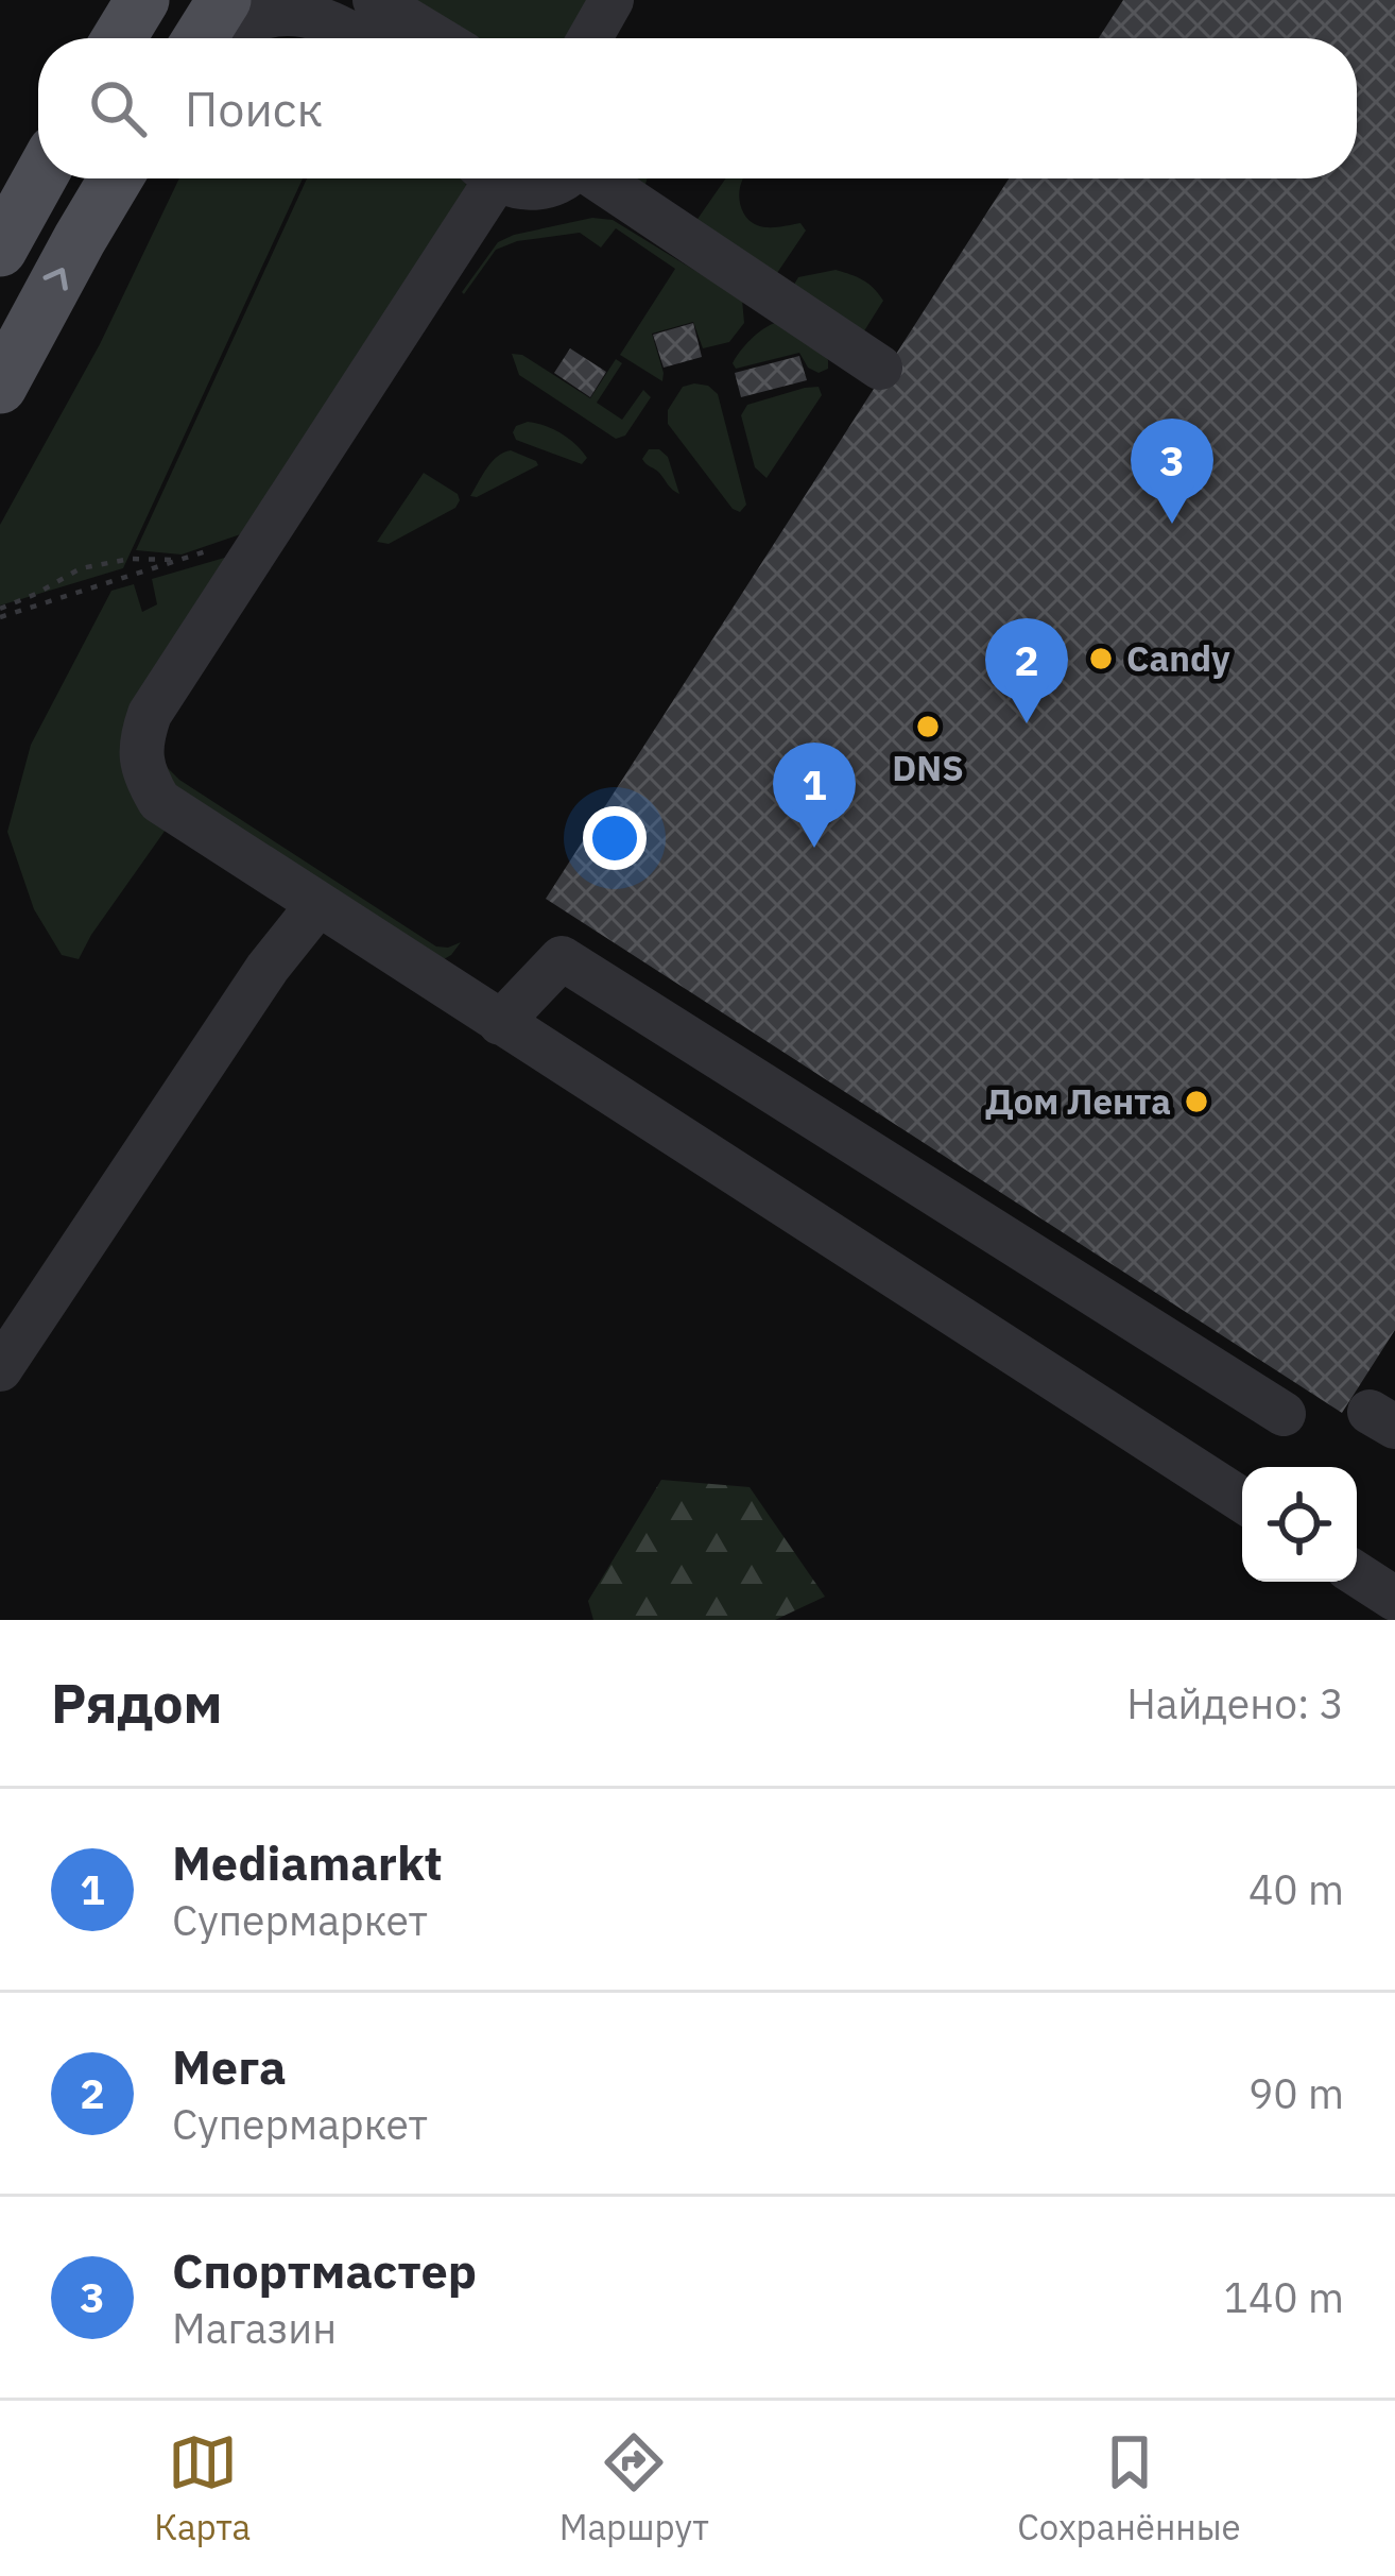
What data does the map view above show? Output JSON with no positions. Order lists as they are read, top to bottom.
{
  "places": ["Candy", "DNS", "Дом Лента"],
  "page": {
    "search": "Поиск",
    "pins": ["3", "2", "1"],
    "heading": ["Рядом", "Найдено: 3"],
    "list": [
      {
        "mark": "1",
        "name": "Mediamarkt",
        "note": "Супермаркет",
        "value": "40 m"
      },
      {
        "mark": "2",
        "name": "Мега",
        "note": "Супермаркет",
        "value": "90 m"
      },
      {
        "mark": "3",
        "name": "Спортмастер",
        "note": "Магазин",
        "value": "140 m"
      }
    ],
    "nav": ["Карта", "Маршрут", "Сохранённые"]
  }
}
